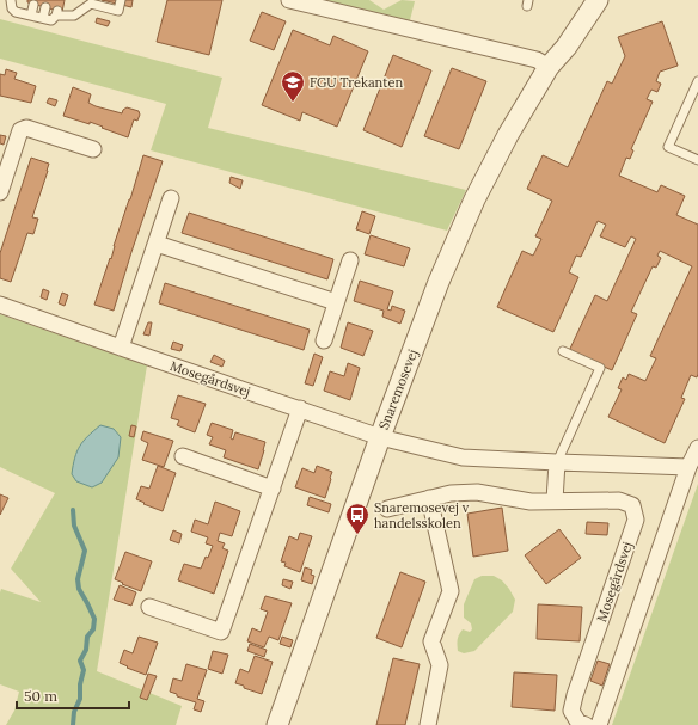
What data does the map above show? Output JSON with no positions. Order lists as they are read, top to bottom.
{
  "streets": {
    "street": ["Mosegårdsvej", "Snaremosevej"]
  },
  "crossings": [
    ["Mosegårdsvej", "Snaremosevej"]
  ],
  "places": {
    "school or university": ["FGU Trekanten"],
    "bus stop": ["Snaremosevej v handelsskolen"]
  },
  "scale_bar": "50 m"
}
